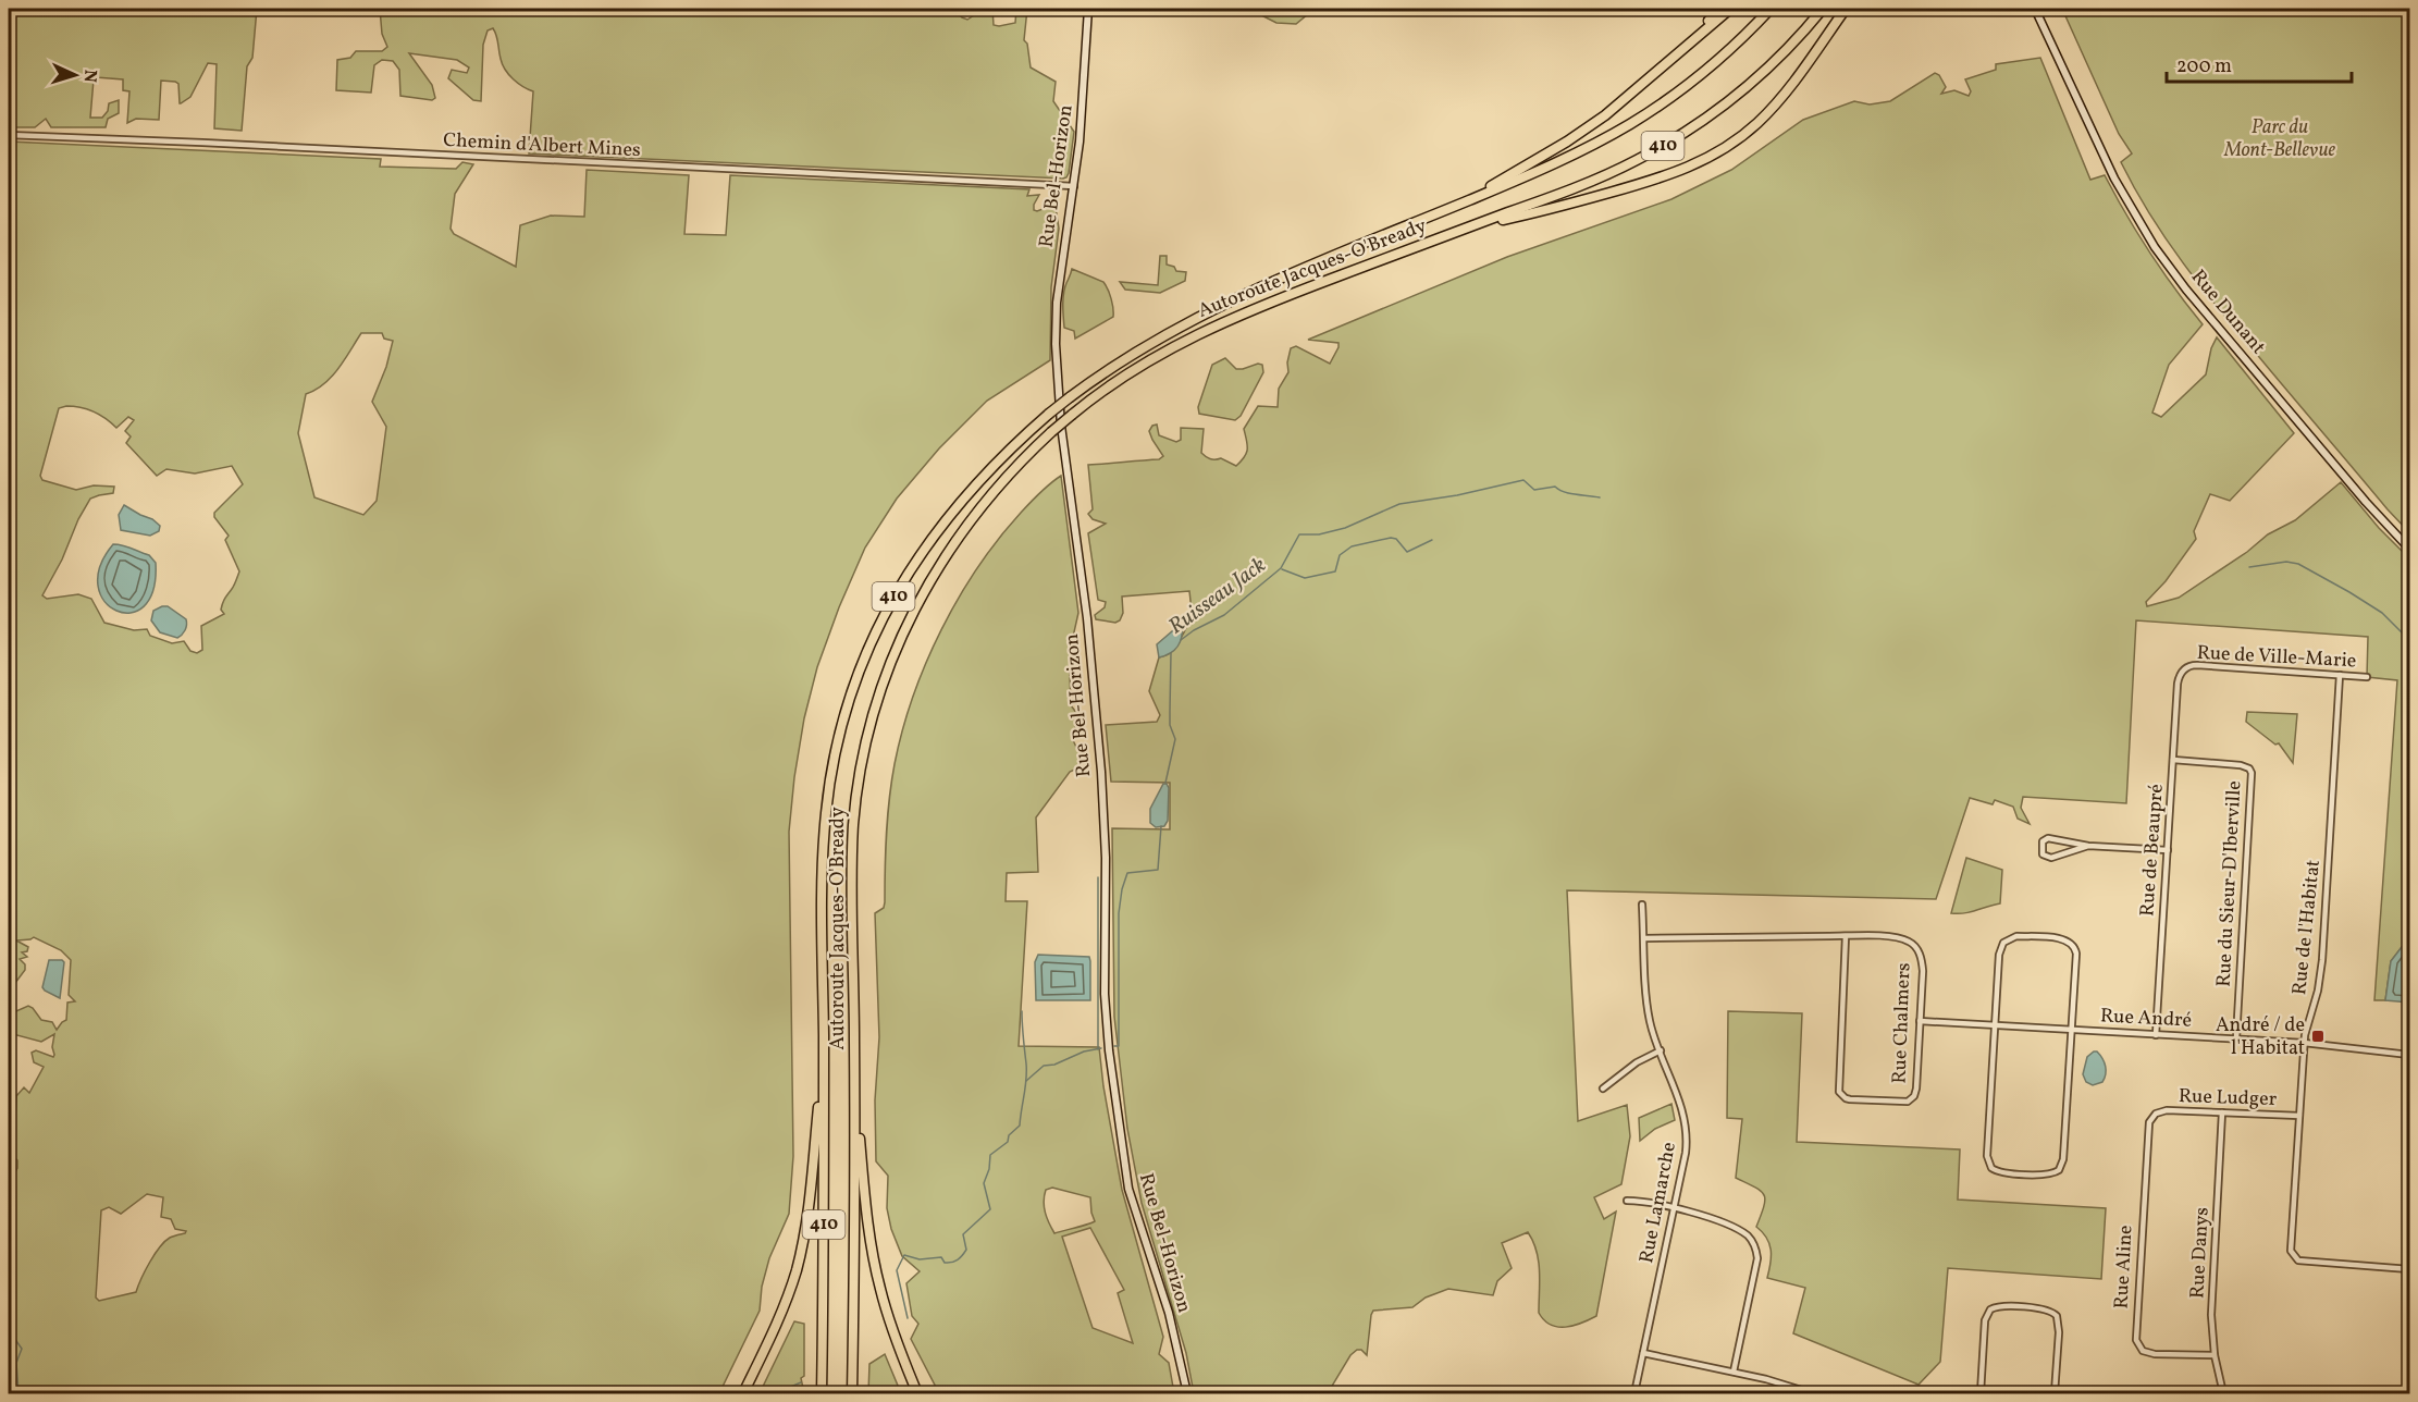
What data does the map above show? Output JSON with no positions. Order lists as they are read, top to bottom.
{
  "streets": {
    "highway": ["410", "Autoroute Jacques-O'Bready"],
    "street": [
      "Chemin d'Albert Mines",
      "Rue Bel-Horizon",
      "Rue Dunant",
      "Rue de Ville-Marie",
      "Rue de Beaupré",
      "Rue du Sieur-D'Iberville",
      "Rue de l'Habitat",
      "Rue André",
      "Rue Chalmers",
      "Rue Ludger",
      "Rue Lamarche",
      "Rue Danys",
      "Rue Aline"
    ]
  },
  "crossings": [
    ["Chemin d'Albert Mines", "Rue Bel-Horizon"],
    ["Rue de Ville-Marie", "Rue de Beaupré"],
    ["Rue de Ville-Marie", "Rue de l'Habitat"],
    ["Rue de Beaupré", "Rue du Sieur-D'Iberville"],
    ["Rue de Beaupré", "Rue André"],
    ["Rue du Sieur-D'Iberville", "Rue André"],
    ["Rue de l'Habitat", "Rue André"],
    ["Rue de l'Habitat", "Rue Ludger"],
    ["Rue André", "Rue Chalmers"],
    ["Rue Chalmers", "Rue Lamarche"],
    ["Rue Ludger", "Rue Danys"],
    ["Rue Ludger", "Rue Aline"],
    ["Rue Danys", "Rue Aline"]
  ],
  "water": ["Ruisseau Jack"],
  "parks": ["Parc du Mont-Bellevue"],
  "places": {
    "transit": ["André / de l'Habitat"]
  },
  "scale_bar": "200 m",
  "north": "right"
}
